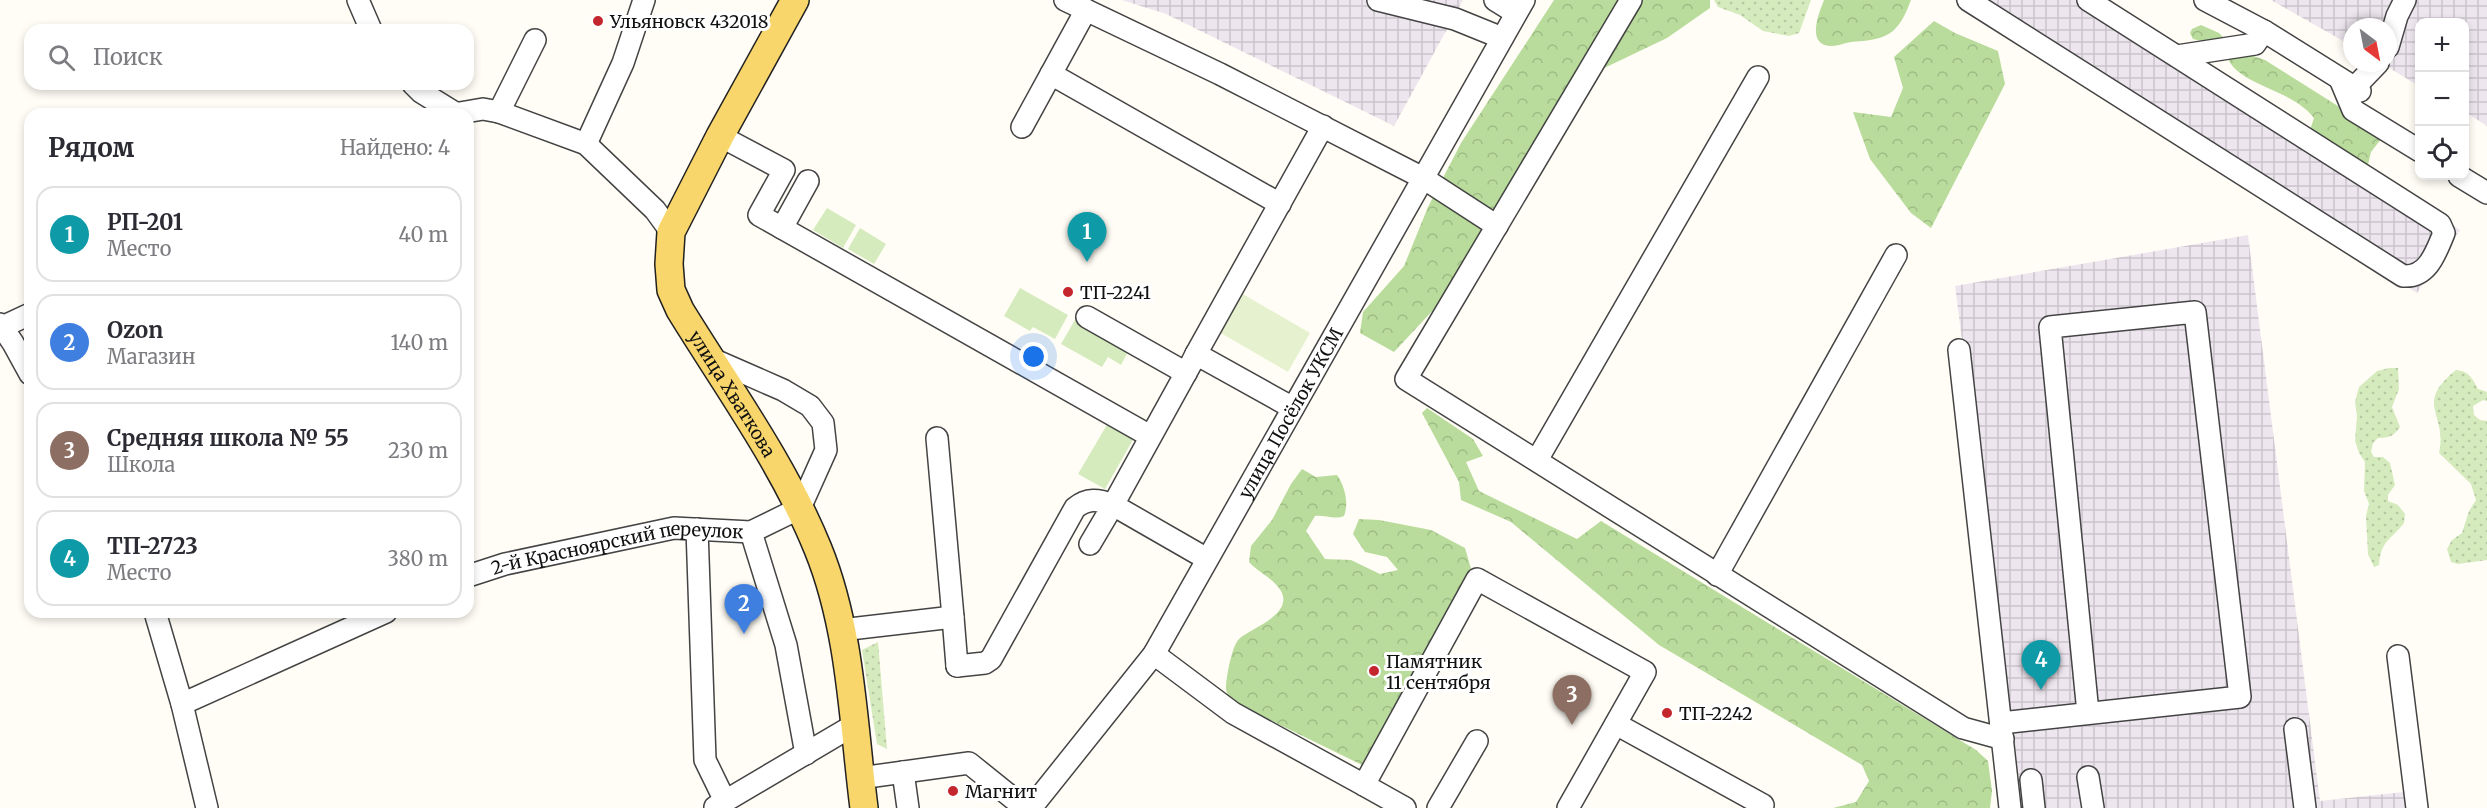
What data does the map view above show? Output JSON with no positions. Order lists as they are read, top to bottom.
{
  "streets": {
    "main road": ["улица Хваткова"],
    "street": ["улица Посёлок УКСМ", "2-й Красноярский переулок"]
  },
  "crossings": [
    ["улица Хваткова", "2-й Красноярский переулок"]
  ],
  "places": [
    "Ульяновск 432018",
    "ТП-2241",
    "Памятник 11 сентября",
    "ТП-2242",
    "Магнит"
  ],
  "north": "bottom right",
  "page": {
    "map_buttons": ["+", "−"],
    "search": "Поиск",
    "heading": ["Рядом", "Найдено: 4"],
    "list": [
      {
        "mark": "1",
        "name": "РП-201",
        "note": "Место",
        "value": "40 m"
      },
      {
        "mark": "2",
        "name": "Ozon",
        "note": "Магазин",
        "value": "140 m"
      },
      {
        "mark": "3",
        "name": "Средняя школа № 55",
        "note": "Школа",
        "value": "230 m"
      },
      {
        "mark": "4",
        "name": "ТП-2723",
        "note": "Место",
        "value": "380 m"
      }
    ],
    "pins": [
      "1",
      "2",
      "4",
      "3"
    ]
  }
}
